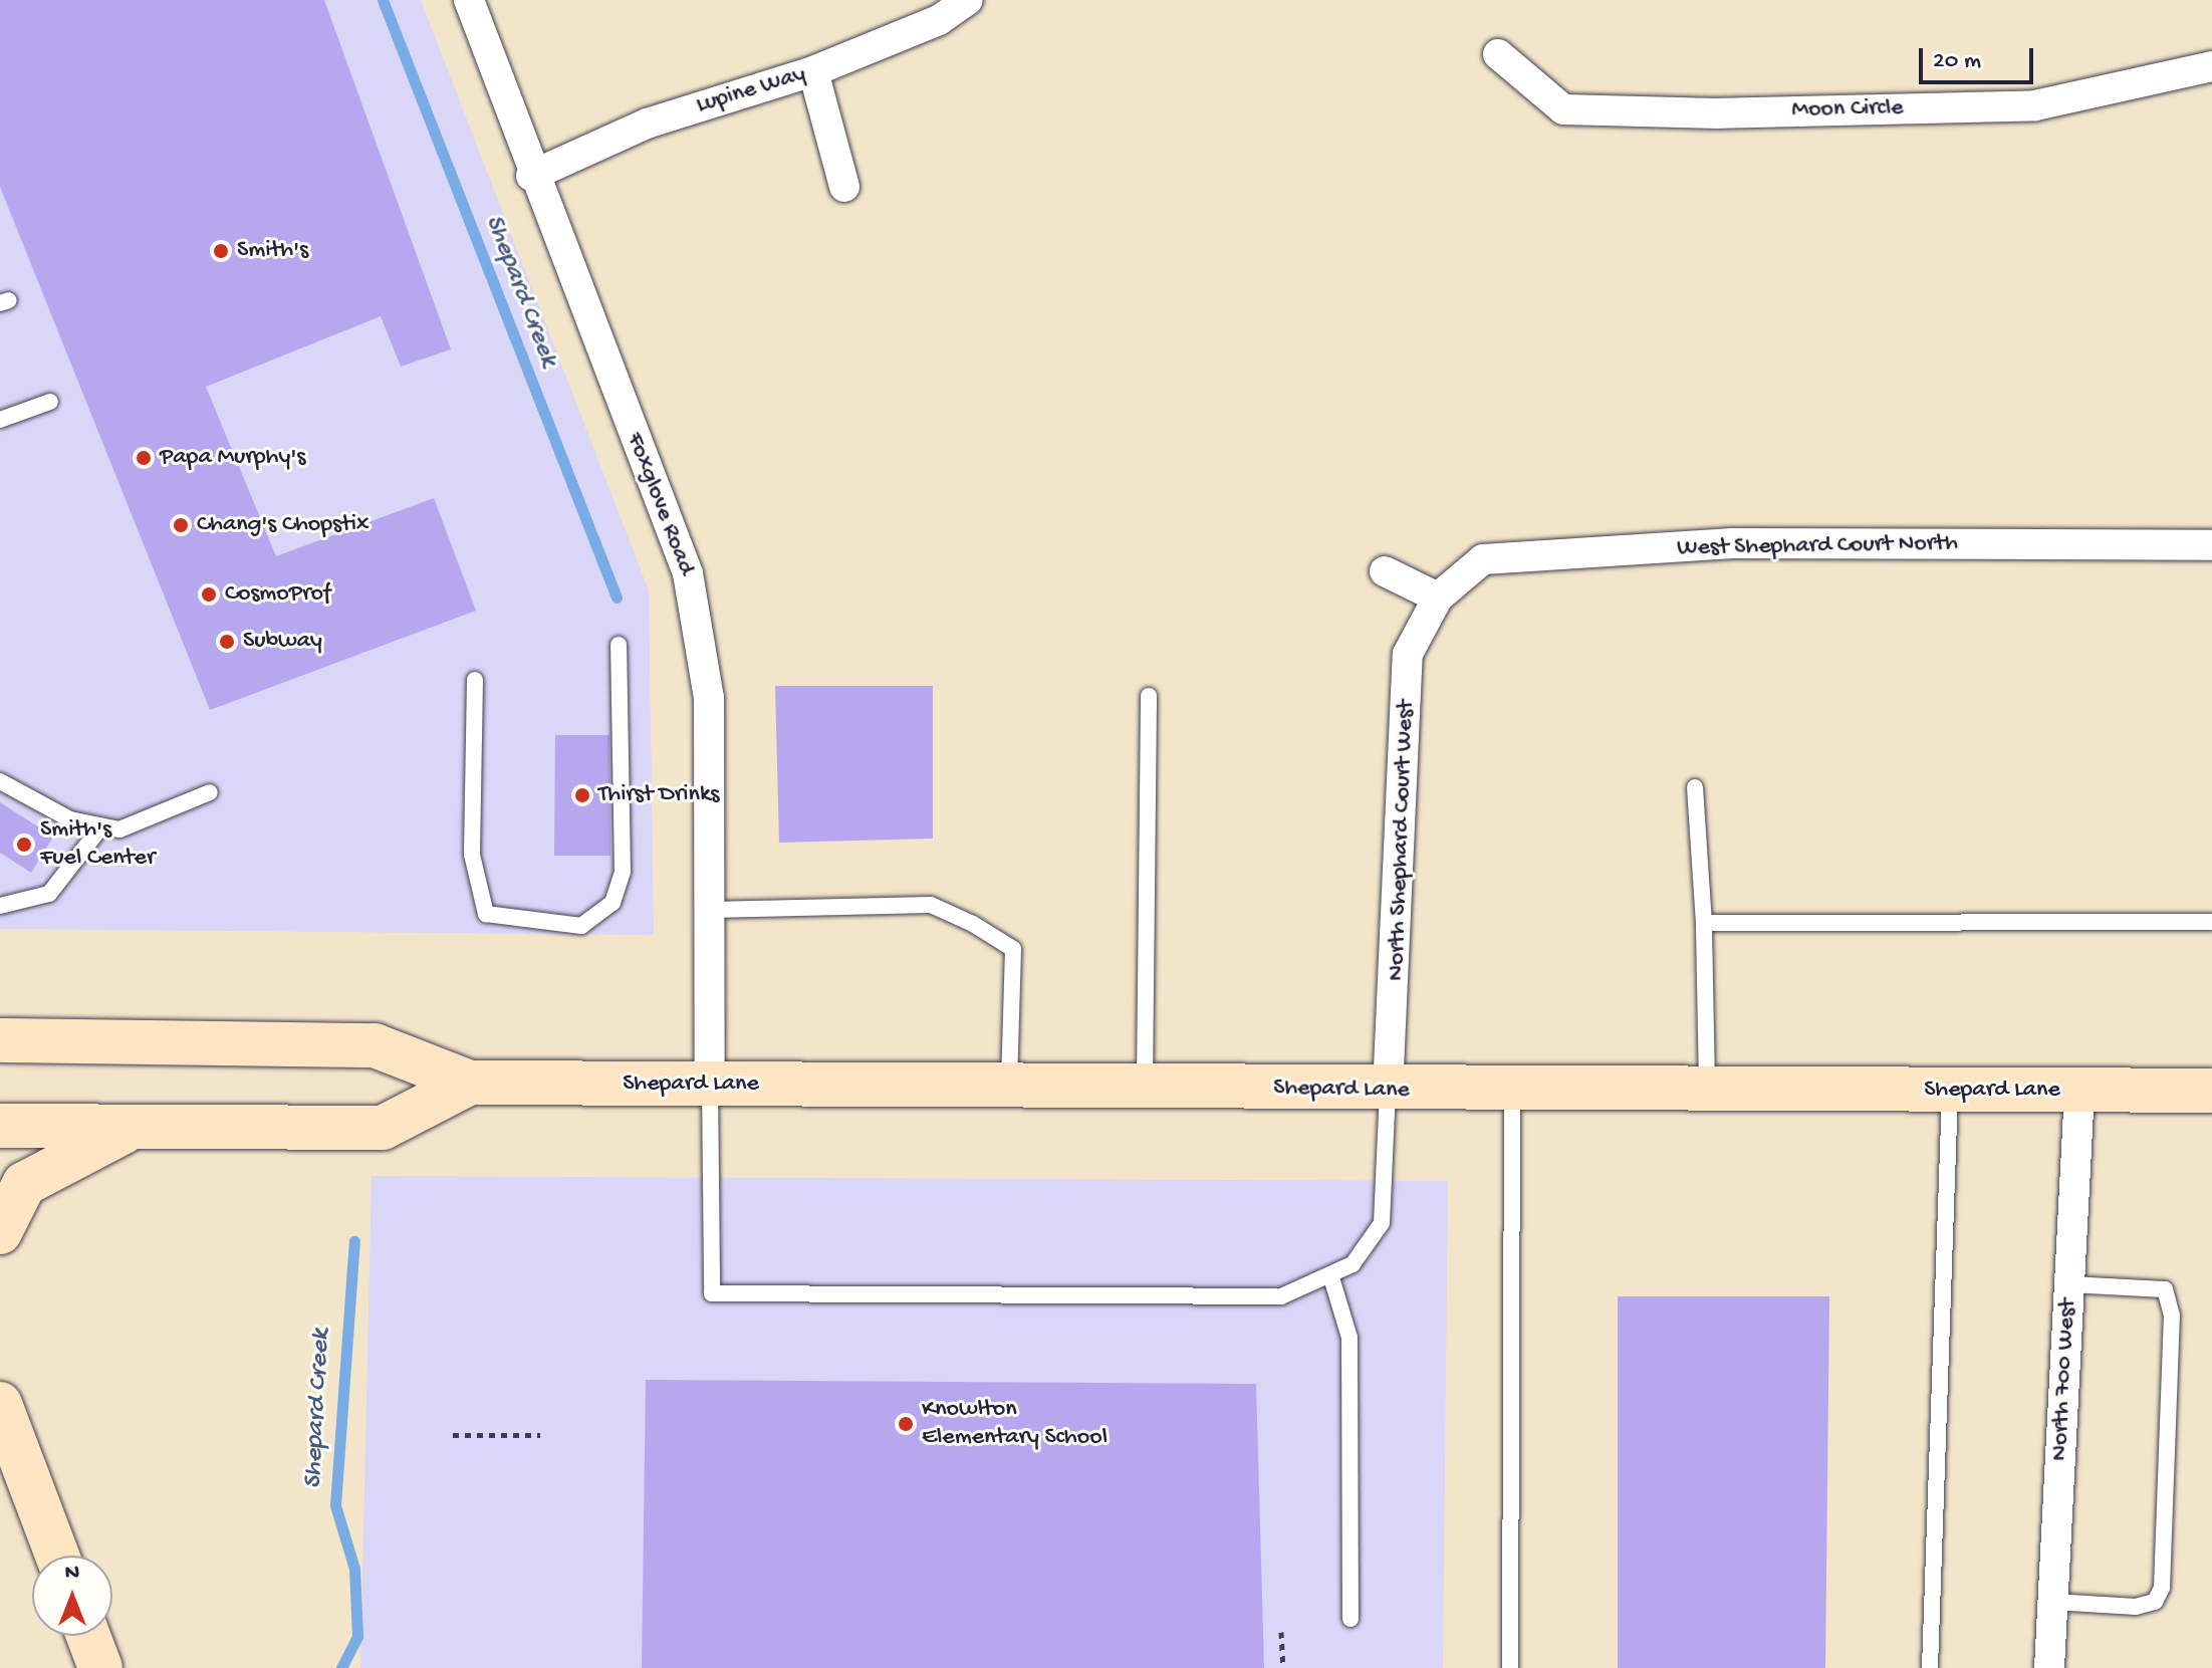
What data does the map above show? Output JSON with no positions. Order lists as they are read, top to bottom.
{
  "streets": {
    "street": [
      "Lupine Way",
      "Moon Circle",
      "Foxglove Road",
      "West Shephard Court North",
      "North Shephard Court West",
      "Shepard Lane",
      "North 700 West"
    ]
  },
  "crossings": [
    ["Lupine Way", "Foxglove Road"],
    ["Foxglove Road", "Shepard Lane"],
    ["West Shephard Court North", "North Shephard Court West"],
    ["North Shephard Court West", "Shepard Lane"],
    ["Shepard Lane", "North 700 West"]
  ],
  "water": ["Shepard Creek"],
  "places": [
    "Smith's",
    "Papa Murphy's",
    "Chang's Chopstix",
    "CosmoProf",
    "Subway",
    "Thirst Drinks",
    "Smith's Fuel Center",
    "Knowlton Elementary School"
  ],
  "scale_bar": "20 m",
  "north": "top"
}
